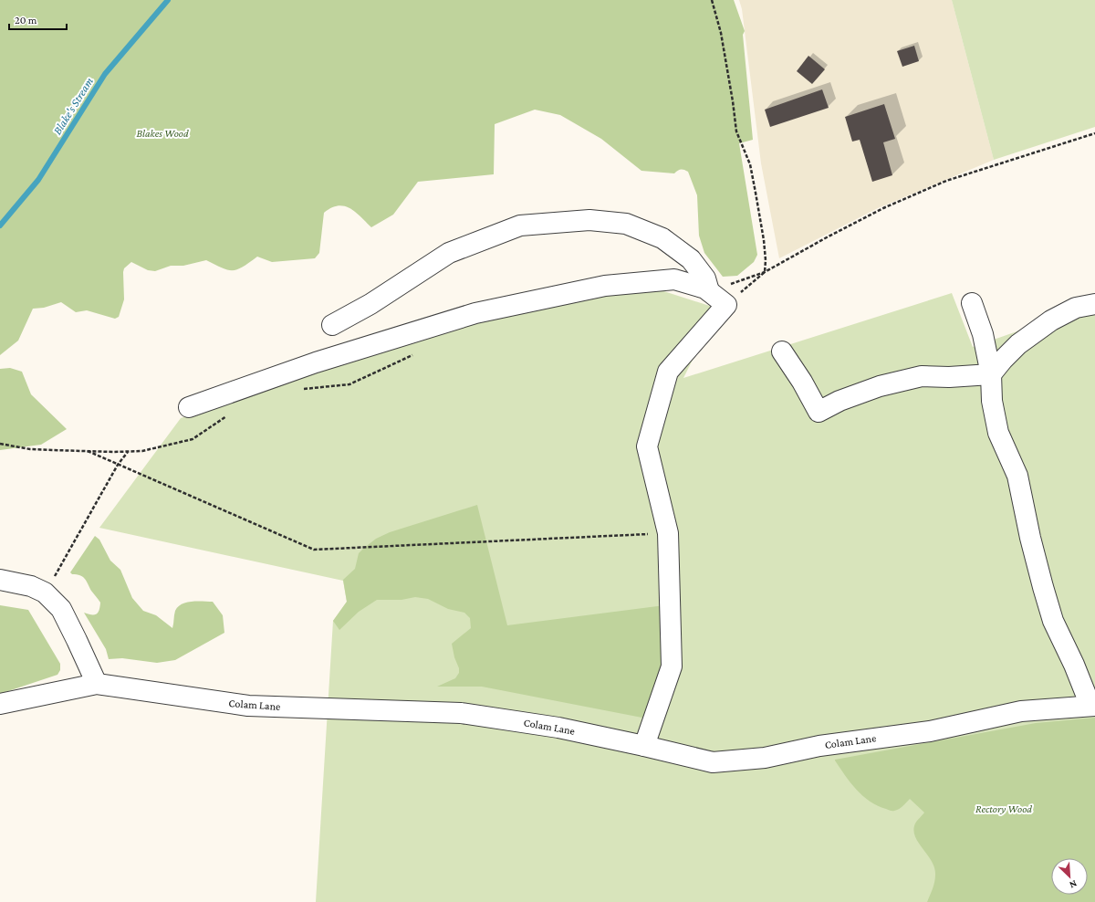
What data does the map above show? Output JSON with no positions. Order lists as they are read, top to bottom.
{
  "streets": {
    "street": ["Colam Lane"]
  },
  "water": ["Blake's Stream"],
  "parks": ["Blakes Wood", "Rectory Wood"],
  "scale_bar": "20 m",
  "north": "bottom right"
}
